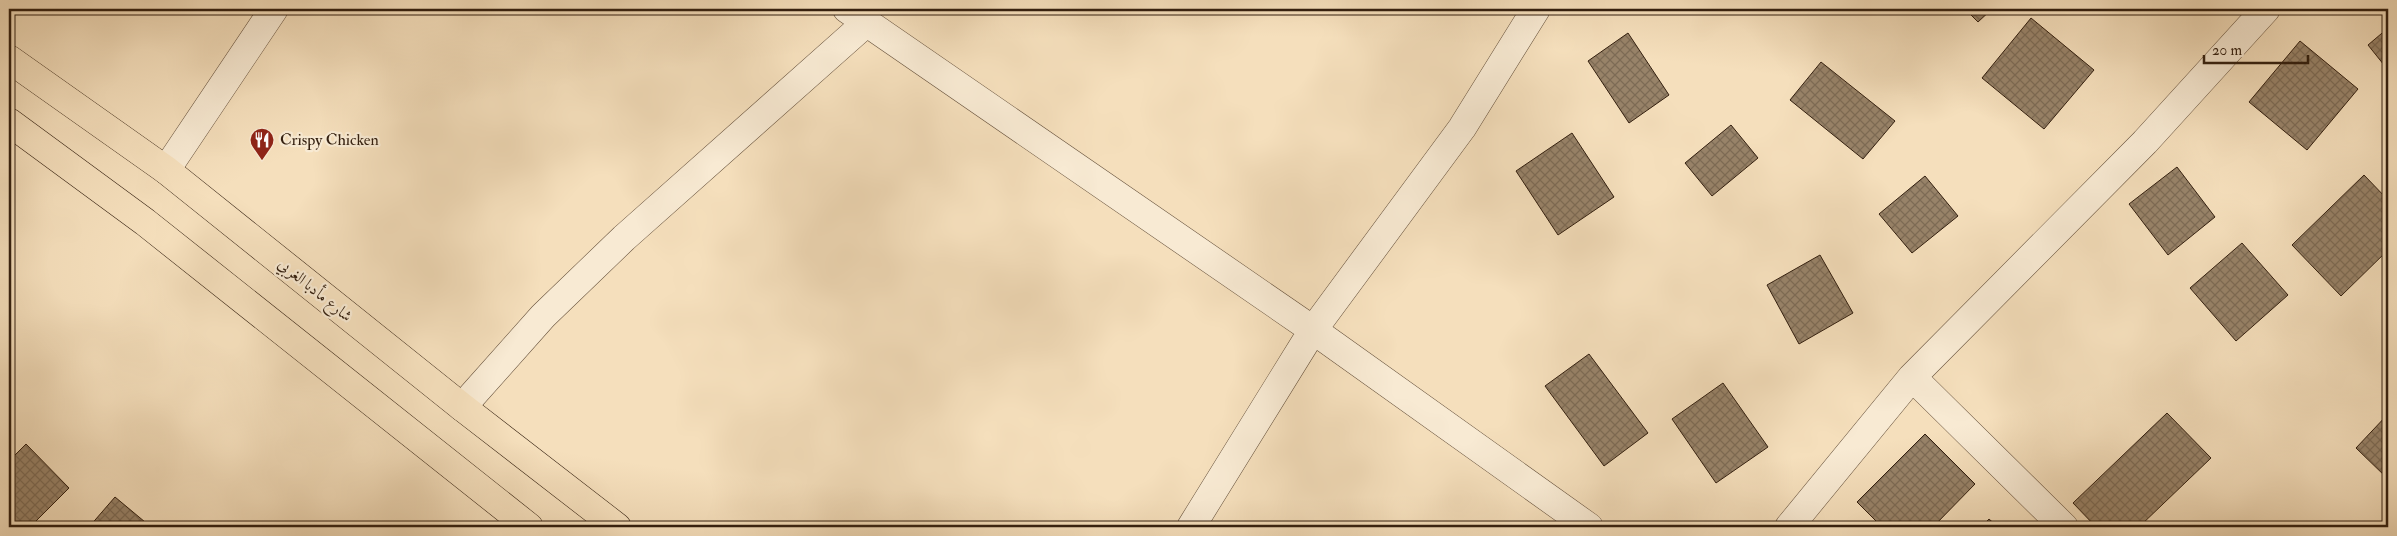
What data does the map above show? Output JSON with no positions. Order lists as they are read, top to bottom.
{
  "streets": {
    "main road": ["شارع مأدبا الغربي"]
  },
  "places": {
    "restaurant": ["Crispy Chicken"]
  },
  "scale_bar": "20 m"
}
